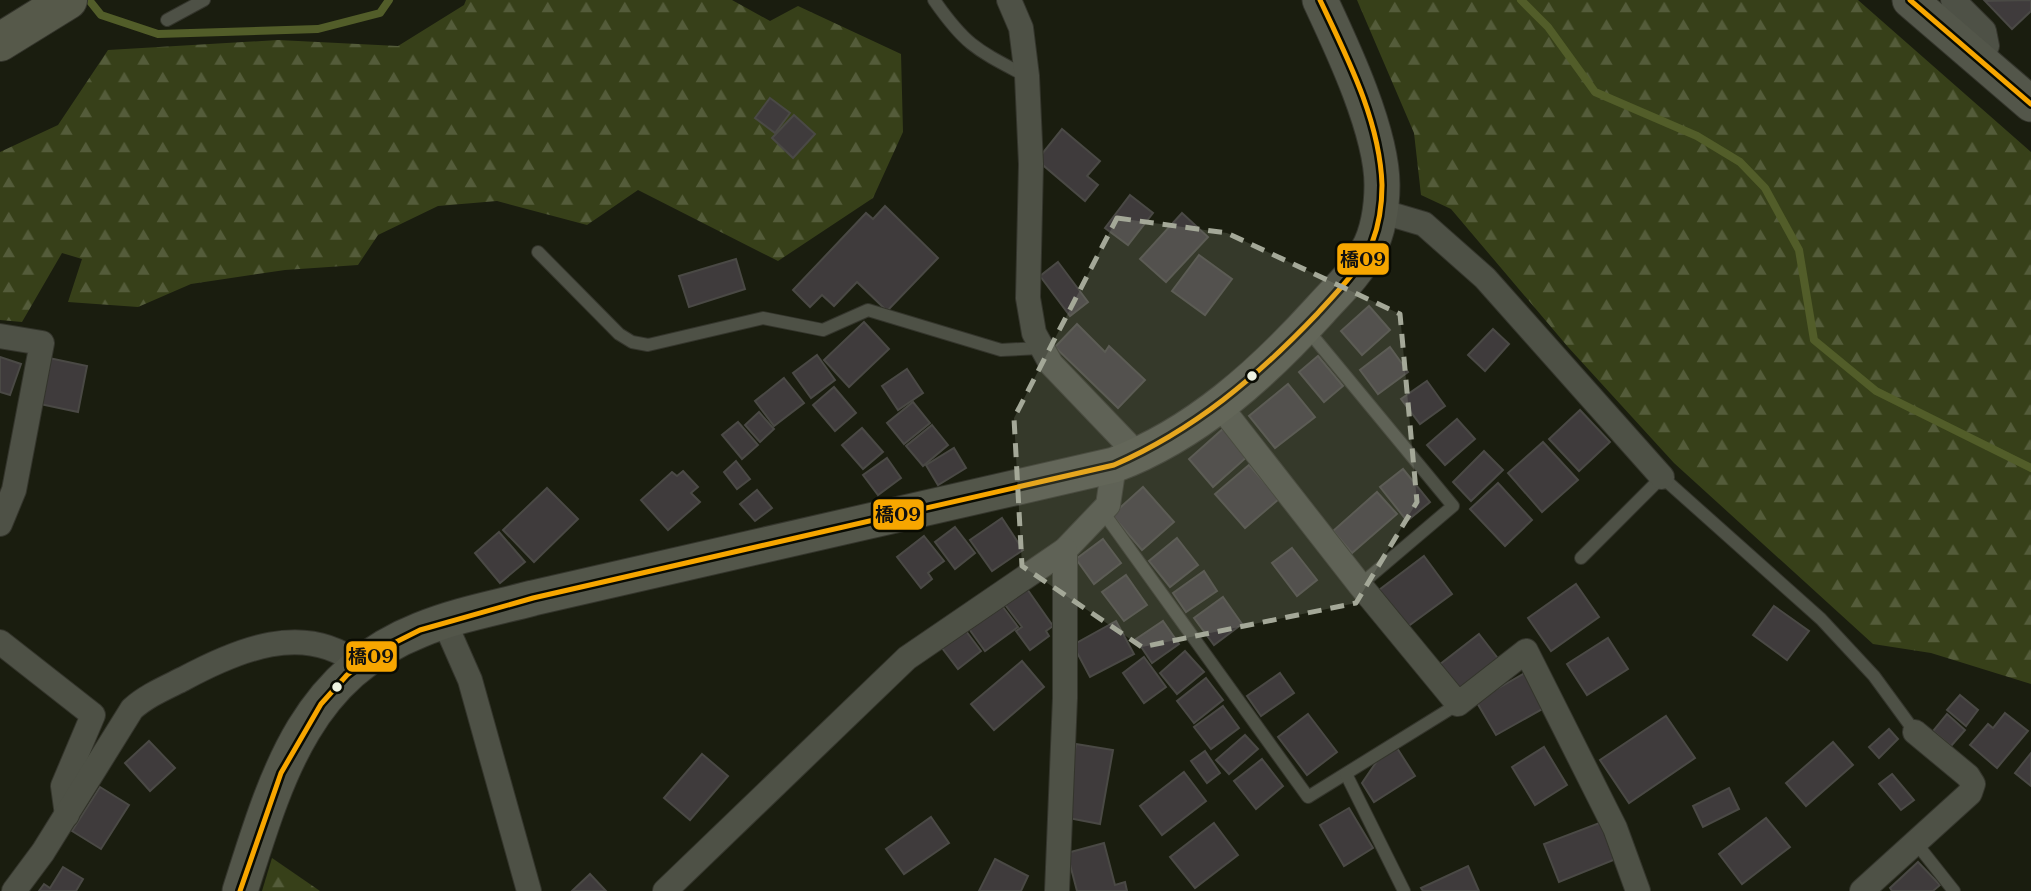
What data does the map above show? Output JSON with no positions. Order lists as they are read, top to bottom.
{
  "lines": ["transit line 橋09"]
}
